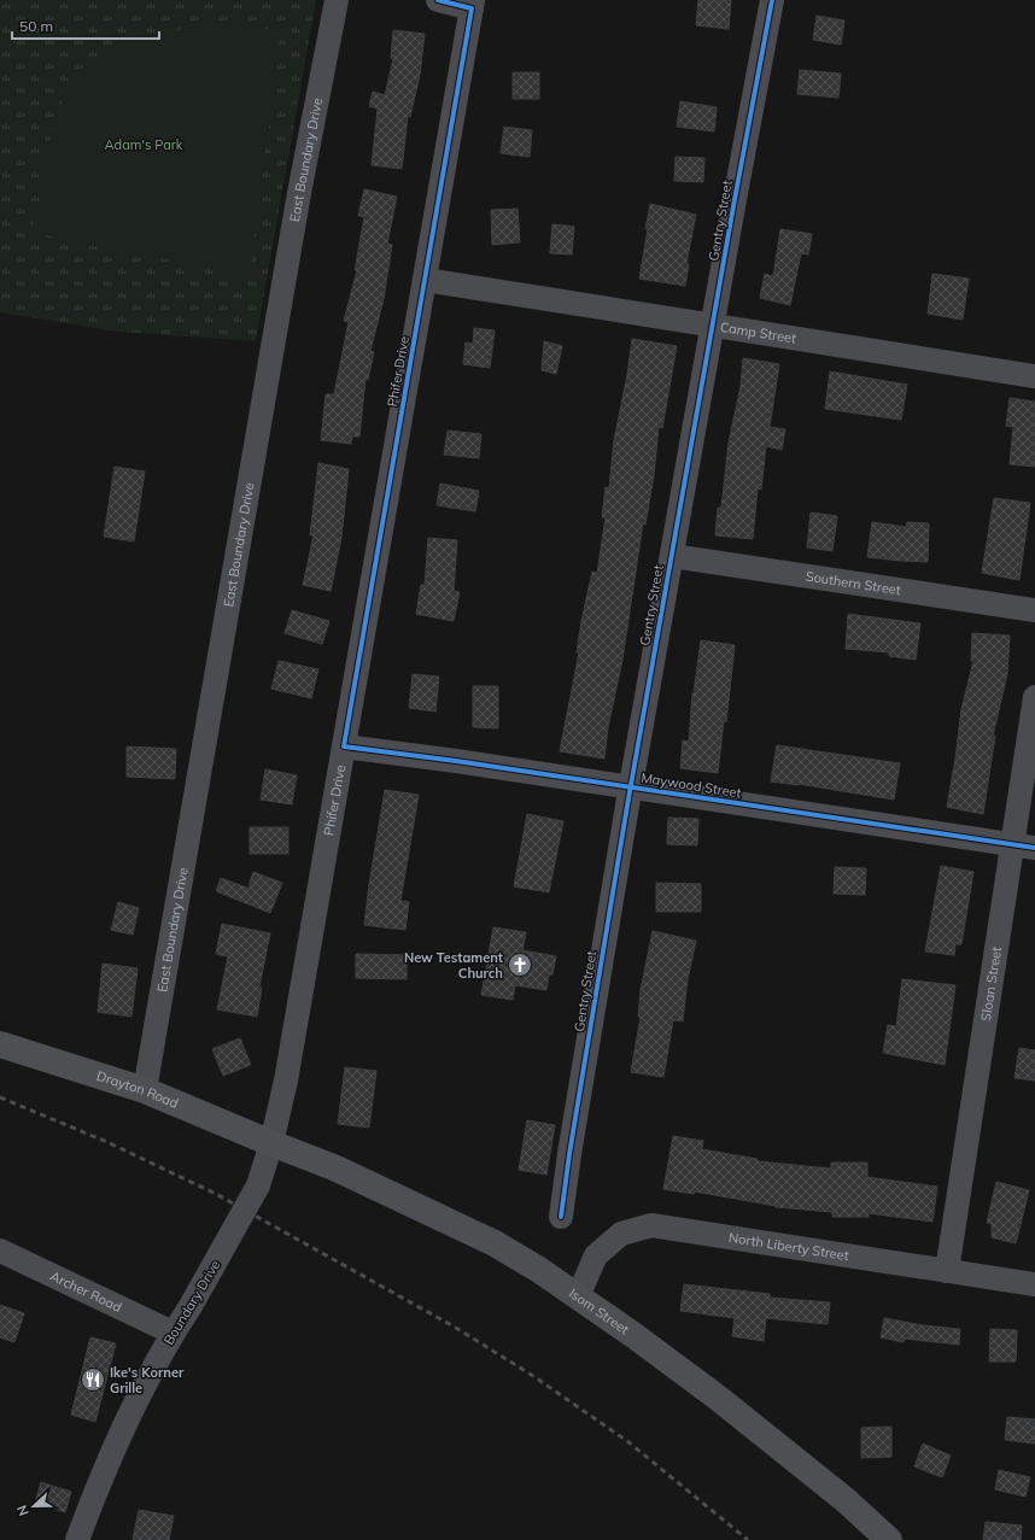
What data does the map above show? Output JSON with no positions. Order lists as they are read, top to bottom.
{
  "streets": {
    "main road": ["Drayton Road", "Isom Street"],
    "street": [
      "East Boundary Drive",
      "Gentry Street",
      "Camp Street",
      "Phifer Drive",
      "Southern Street",
      "Maywood Street",
      "Sloan Street",
      "North Liberty Street",
      "Archer Road",
      "Boundary Drive"
    ]
  },
  "crossings": [
    ["East Boundary Drive", "Drayton Road"],
    ["Gentry Street", "Camp Street"],
    ["Gentry Street", "Southern Street"],
    ["Gentry Street", "Maywood Street"],
    ["Camp Street", "Phifer Drive"],
    ["Phifer Drive", "Maywood Street"],
    ["Phifer Drive", "Drayton Road"],
    ["Phifer Drive", "Boundary Drive"],
    ["Phifer Drive", "Isom Street"],
    ["Maywood Street", "Sloan Street"],
    ["Sloan Street", "North Liberty Street"],
    ["Drayton Road", "Boundary Drive"],
    ["Drayton Road", "Isom Street"],
    ["North Liberty Street", "Isom Street"],
    ["Archer Road", "Boundary Drive"],
    ["Boundary Drive", "Isom Street"]
  ],
  "parks": ["Adam's Park"],
  "places": {
    "church": ["New Testament Church"],
    "restaurant": ["Ike's Korner Grille"]
  },
  "scale_bar": "50 m",
  "north": "left"
}
